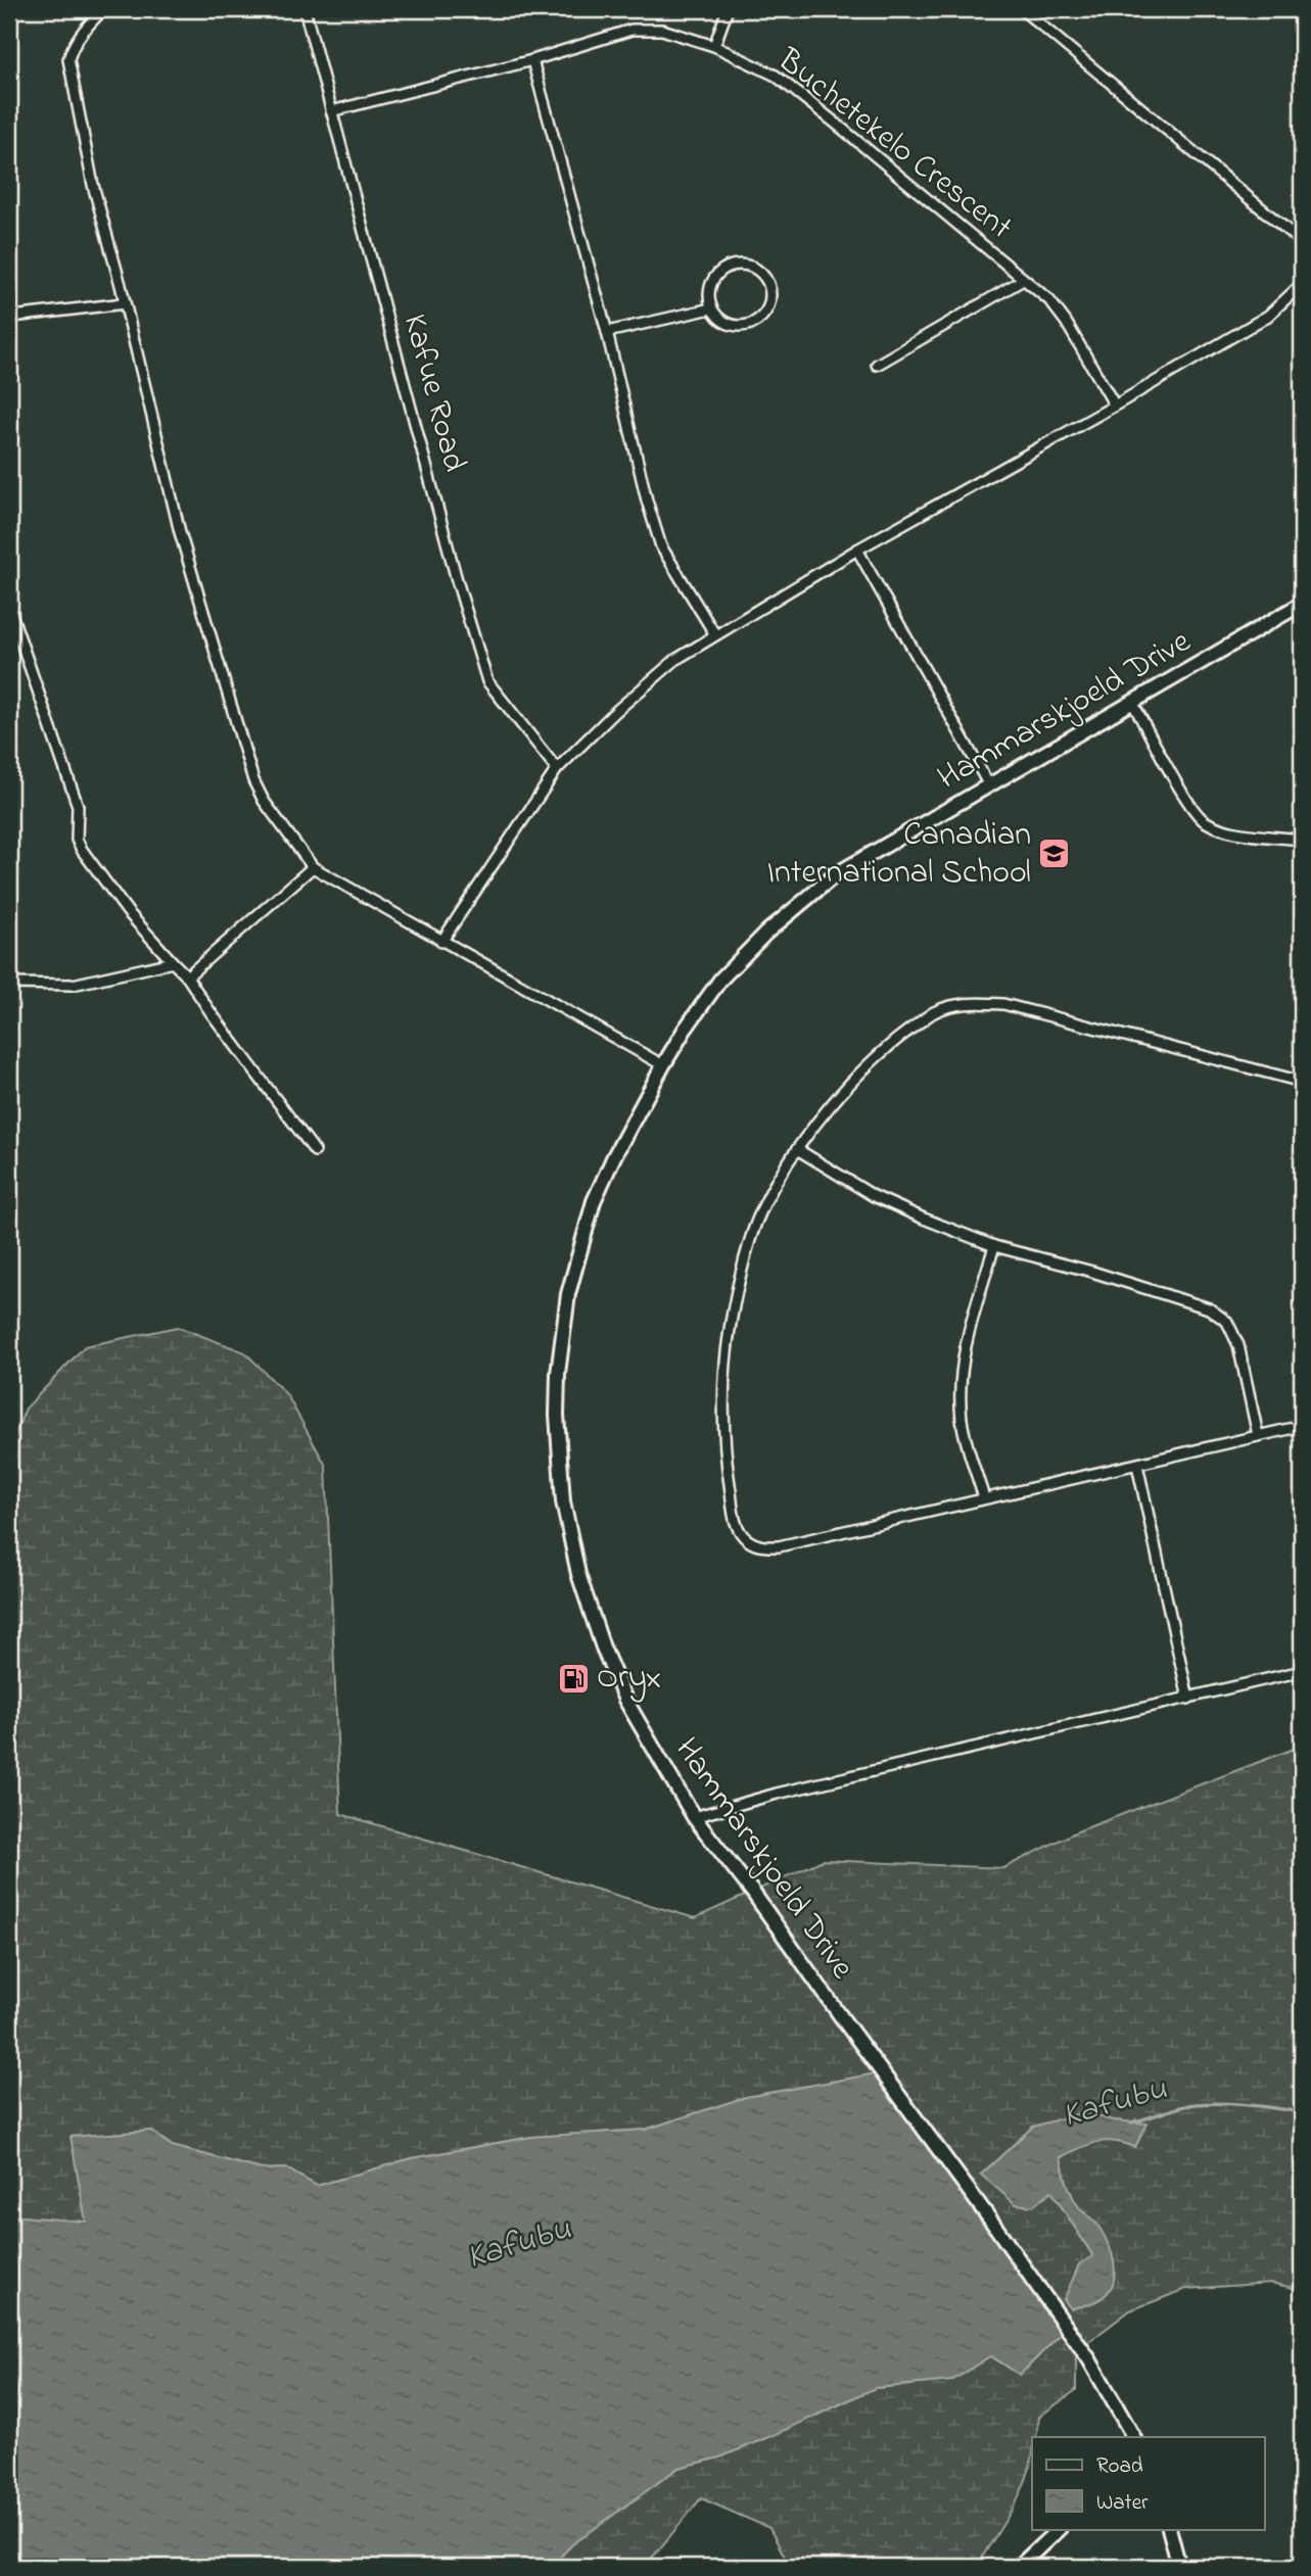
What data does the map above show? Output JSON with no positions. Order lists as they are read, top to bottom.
{
  "streets": {
    "main road": ["Hammarskjoeld Drive"],
    "street": ["Buchetekelo Crescent", "Kafue Road"]
  },
  "crossings": [
    ["Buchetekelo Crescent", "Kafue Road"]
  ],
  "water": ["Kafubu"],
  "places": {
    "school or university": ["Canadian International School"],
    "fuel station": ["Oryx"]
  },
  "legend": ["Road", "Water"]
}
